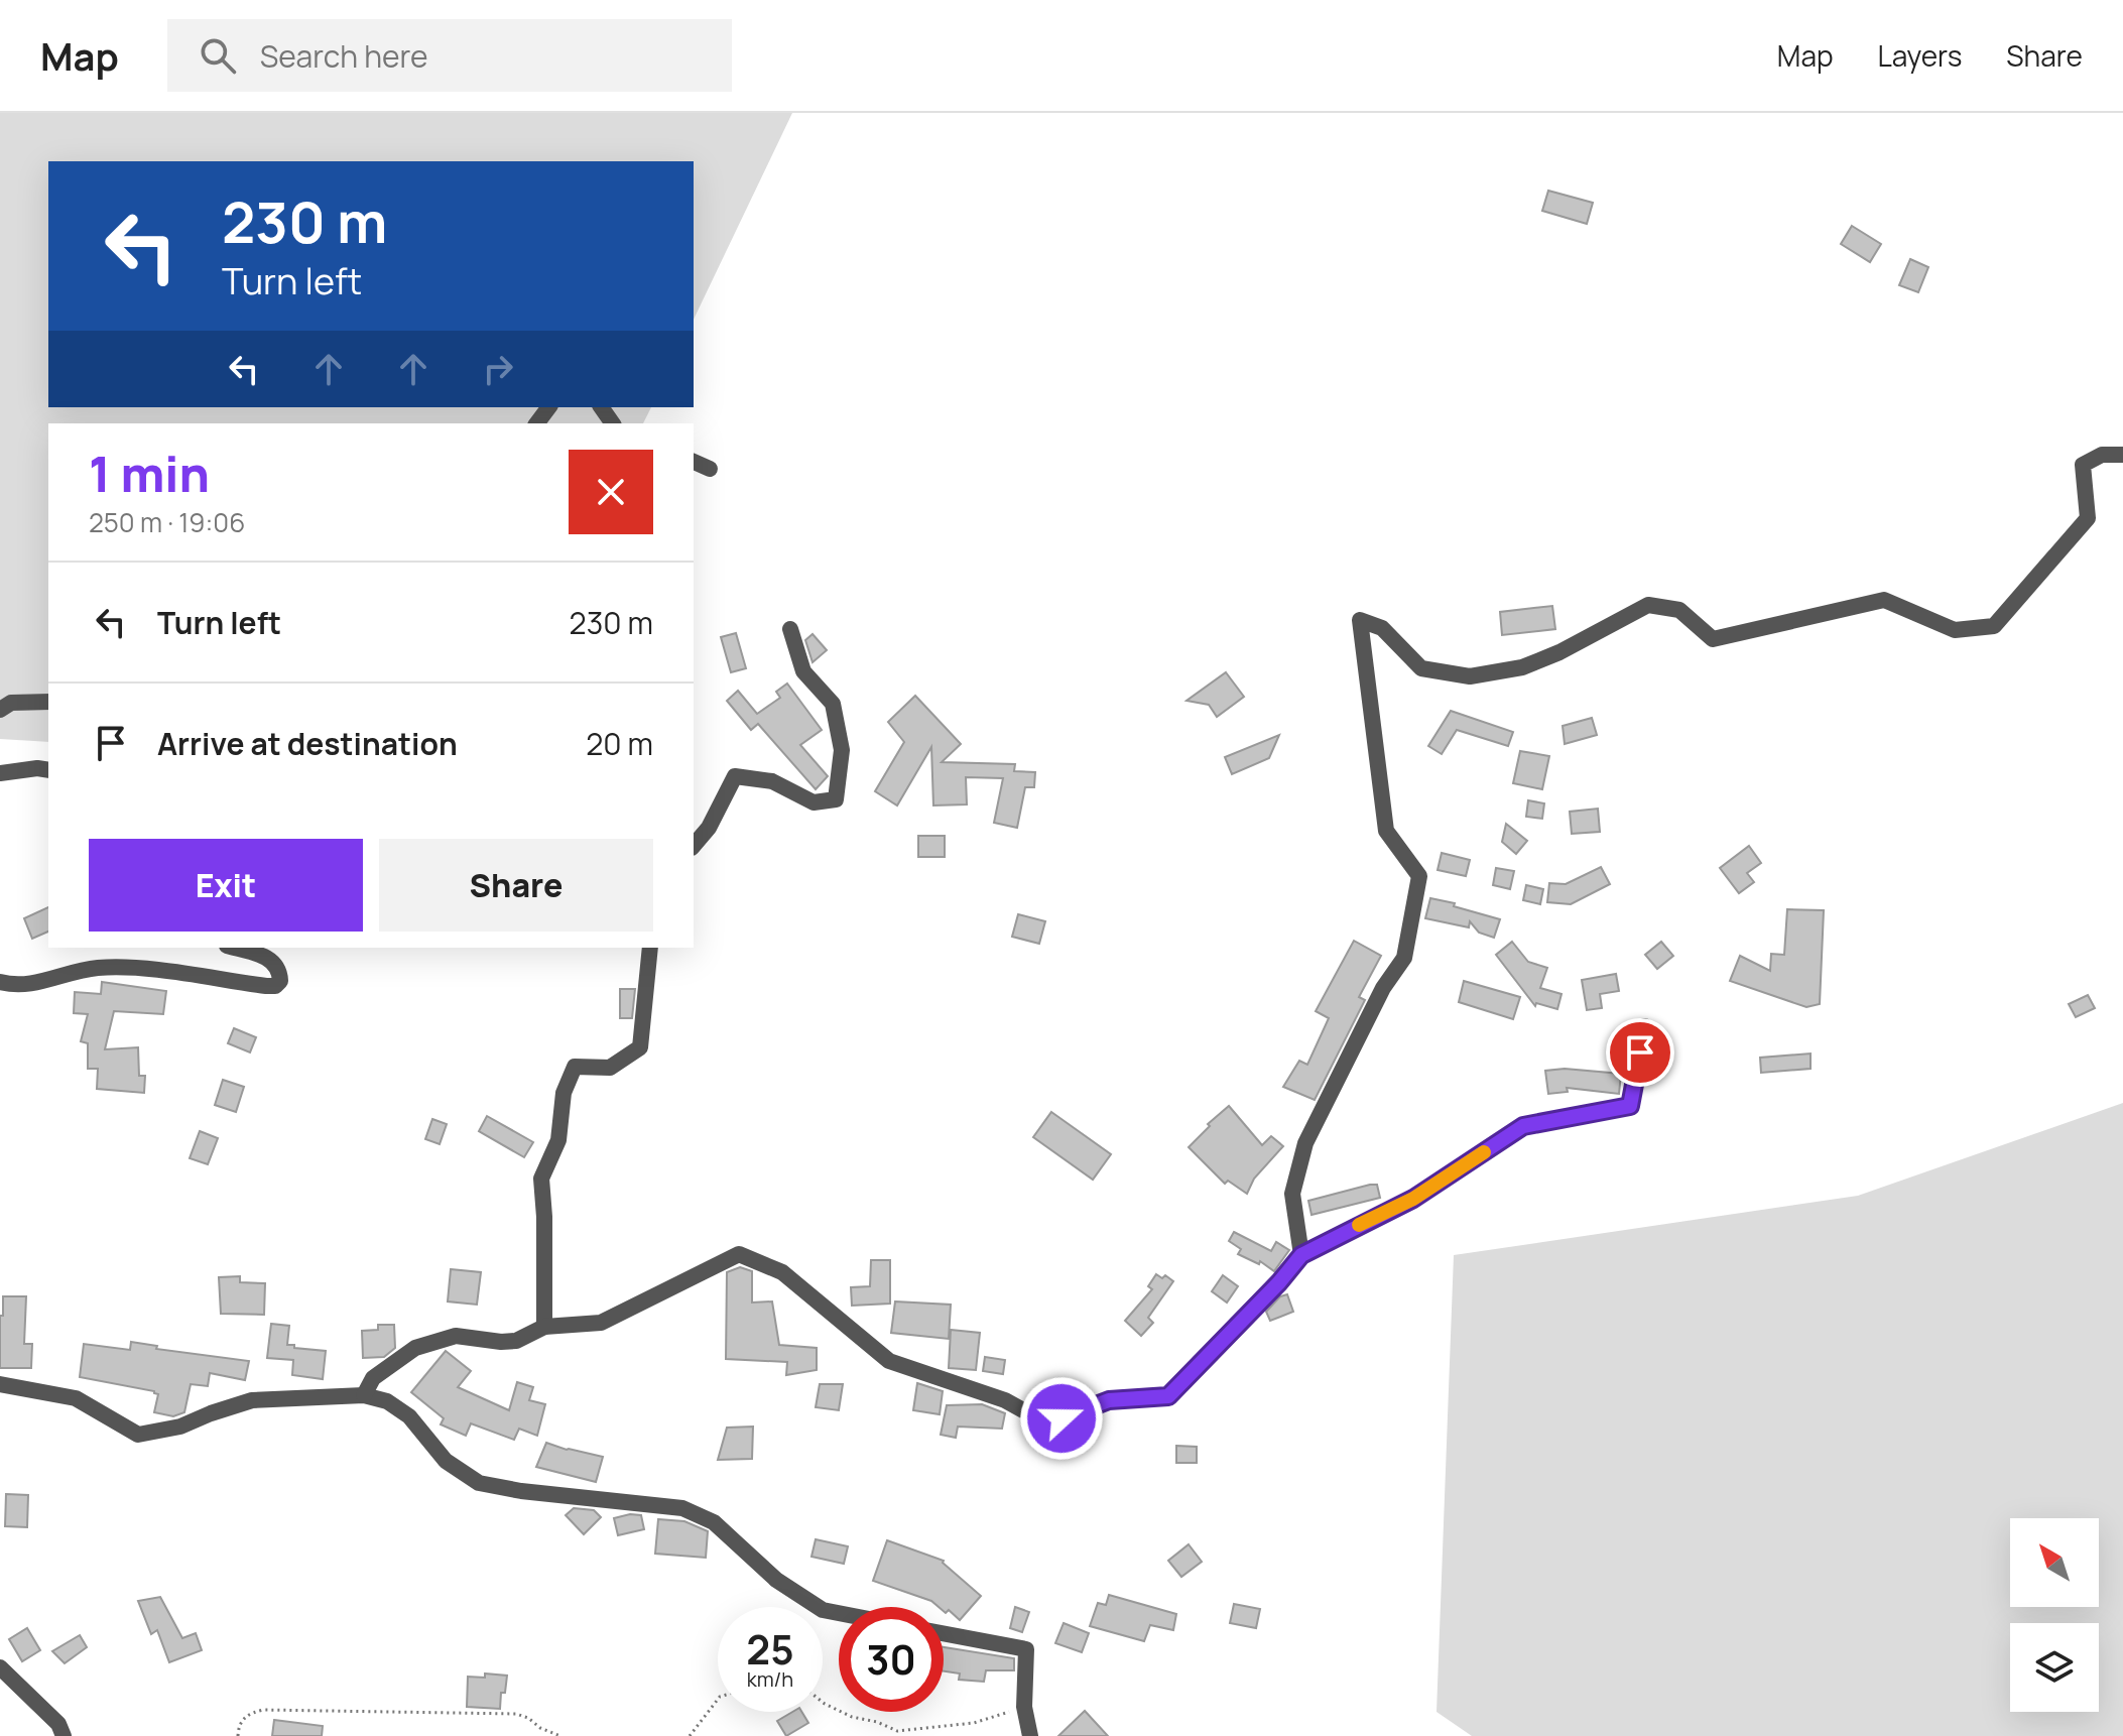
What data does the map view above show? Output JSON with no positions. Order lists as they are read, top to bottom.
{
  "north": "top left",
  "page": {
    "header": "Map",
    "search": "Search here",
    "nav": ["Map", "Layers", "Share"],
    "turn": ["230 m", "Turn left"],
    "heading": ["1 min", "250 m · 19:06"],
    "list": [
      {
        "name": "Turn left",
        "value": "230 m"
      },
      {
        "name": "Arrive at destination",
        "value": "20 m"
      }
    ],
    "buttons": ["Exit", "Share"],
    "speed": "25 km/h",
    "limit": "30"
  }
}
